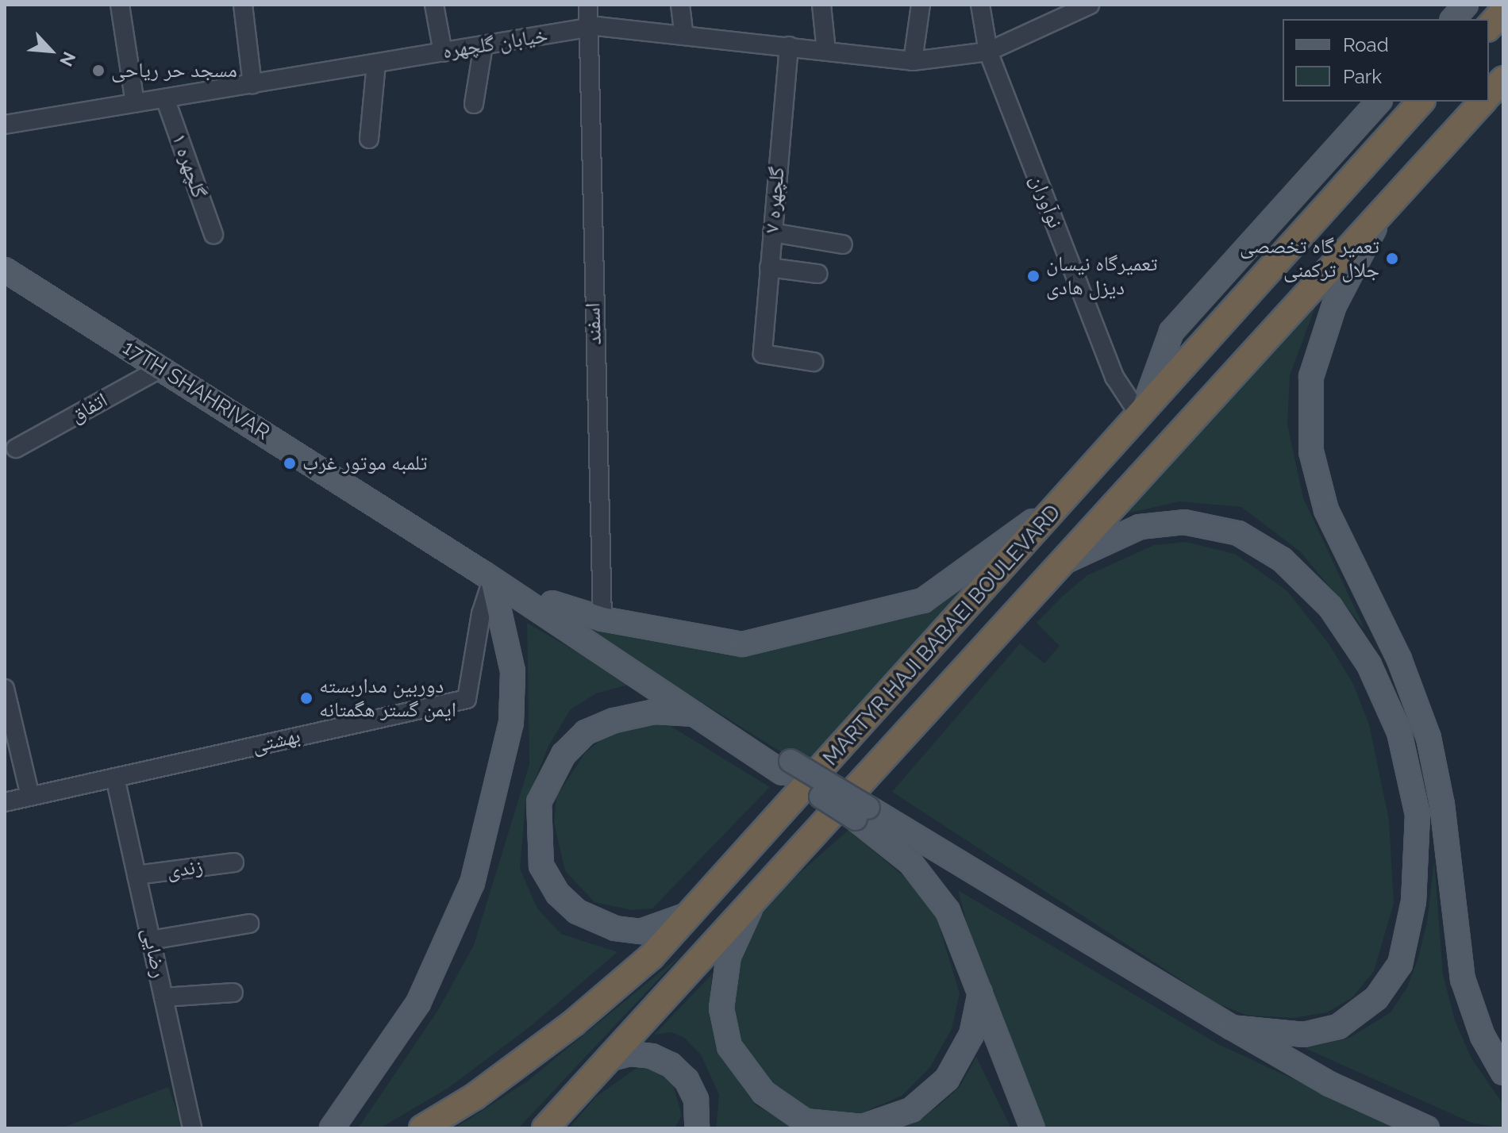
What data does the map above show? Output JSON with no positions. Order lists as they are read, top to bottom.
{
  "streets": {
    "highway": ["MARTYR HAJI BABAEI BOULEVARD"],
    "main road": ["17TH SHAHRIVAR"],
    "street": [
      "خیابان گلچهره",
      "گلچهره ۱",
      "گلچهره ۷",
      "نوآوران",
      "اسفند",
      "اتفاق",
      "بهشتی",
      "زندی",
      "رضایی"
    ]
  },
  "crossings": [
    ["خیابان گلچهره", "گلچهره ۱"],
    ["خیابان گلچهره", "گلچهره ۷"],
    ["خیابان گلچهره", "نوآوران"],
    ["خیابان گلچهره", "اسفند"],
    ["نوآوران", "MARTYR HAJI BABAEI BOULEVARD"],
    ["17TH SHAHRIVAR", "اتفاق"],
    ["17TH SHAHRIVAR", "بهشتی"],
    ["بهشتی", "رضایی"],
    ["زندی", "رضایی"]
  ],
  "places": [
    "مسجد حر ریاحی",
    "تعمیر گاه تخصصی جلال ترکمنی",
    "تعمیرگاه نیسان دیزل هادی",
    "تلمبه موتور غرب",
    "دوربین مداربسته ایمن گستر هگمتانه"
  ],
  "legend": ["Road", "Park"],
  "north": "bottom right"
}
